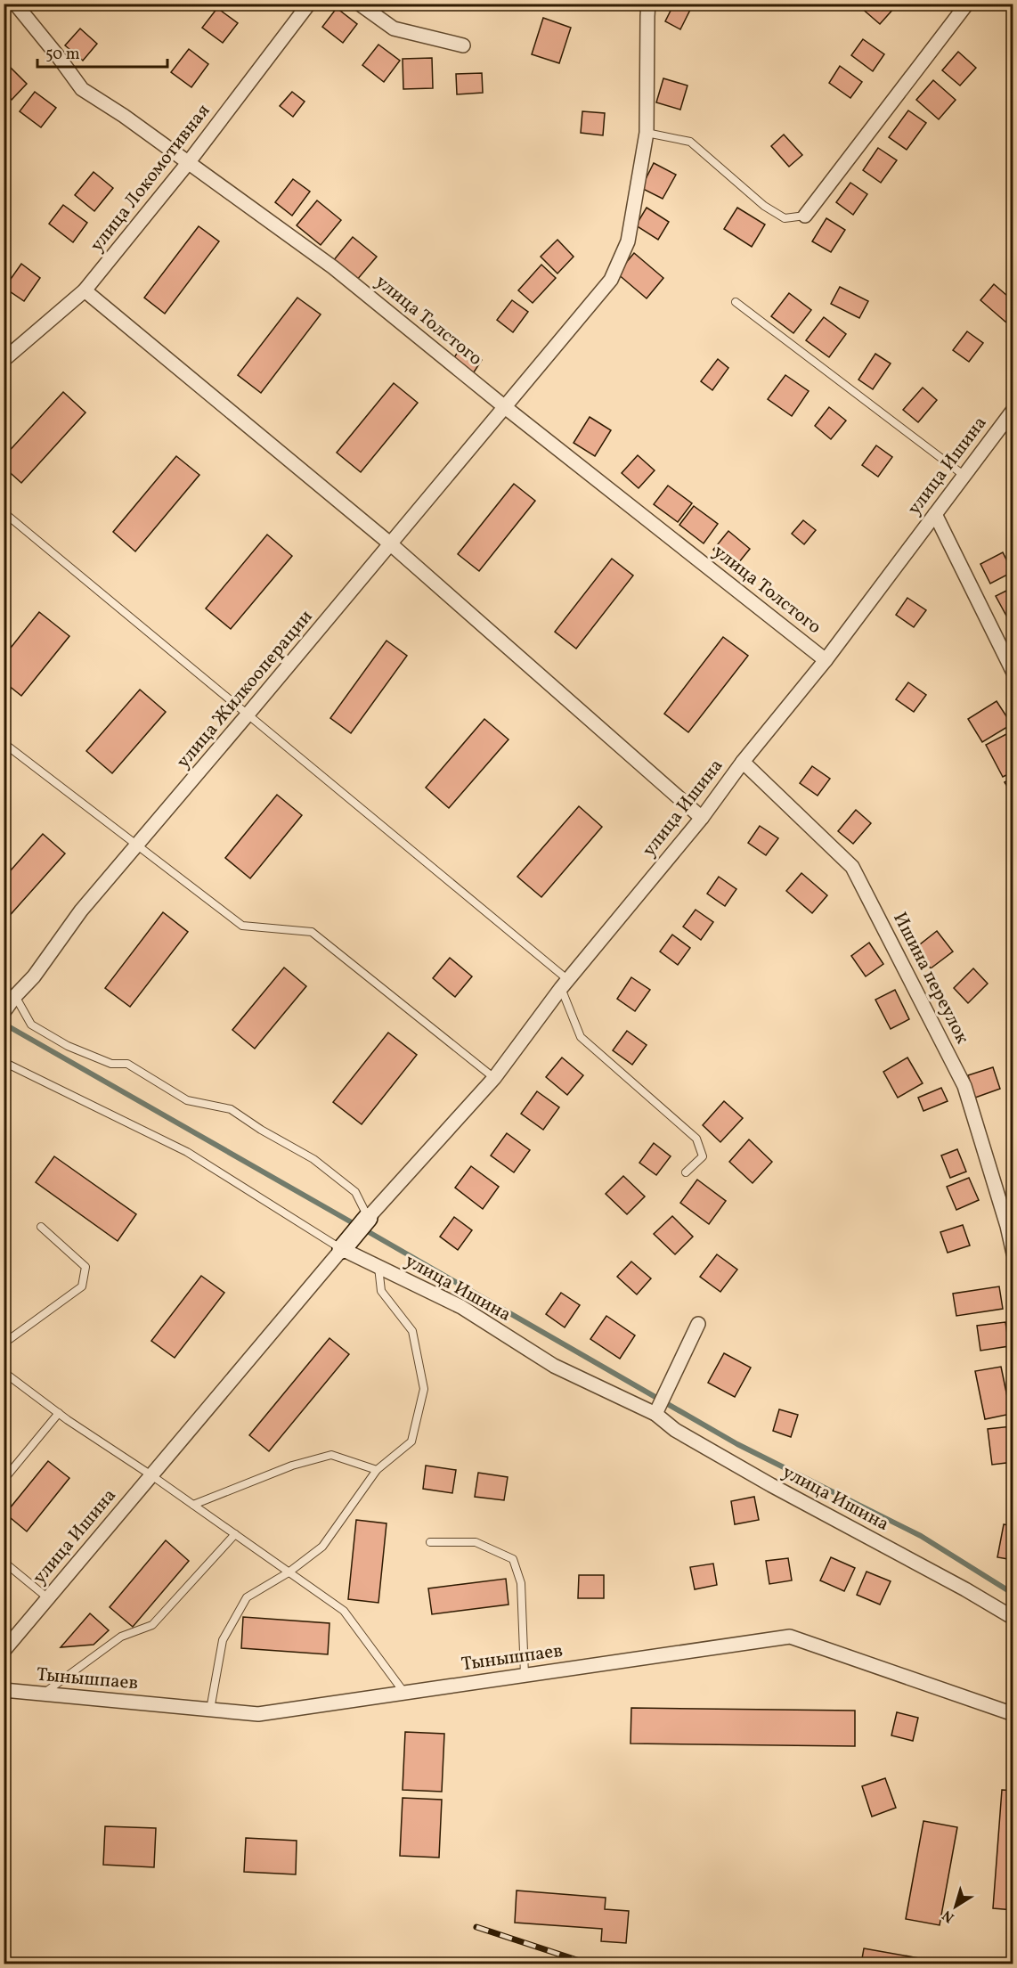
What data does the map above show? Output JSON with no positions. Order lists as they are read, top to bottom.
{
  "streets": {
    "street": [
      "улица Локомотивная",
      "улица Толстого",
      "улица Ишина",
      "улица Жилкооперации",
      "Ишина переулок",
      "Тынышпаев"
    ]
  },
  "crossings": [
    ["улица Локомотивная", "улица Толстого"],
    ["улица Толстого", "улица Ишина"],
    ["улица Толстого", "улица Жилкооперации"],
    ["улица Ишина", "Ишина переулок"]
  ],
  "scale_bar": "50 m",
  "north": "bottom left"
}
